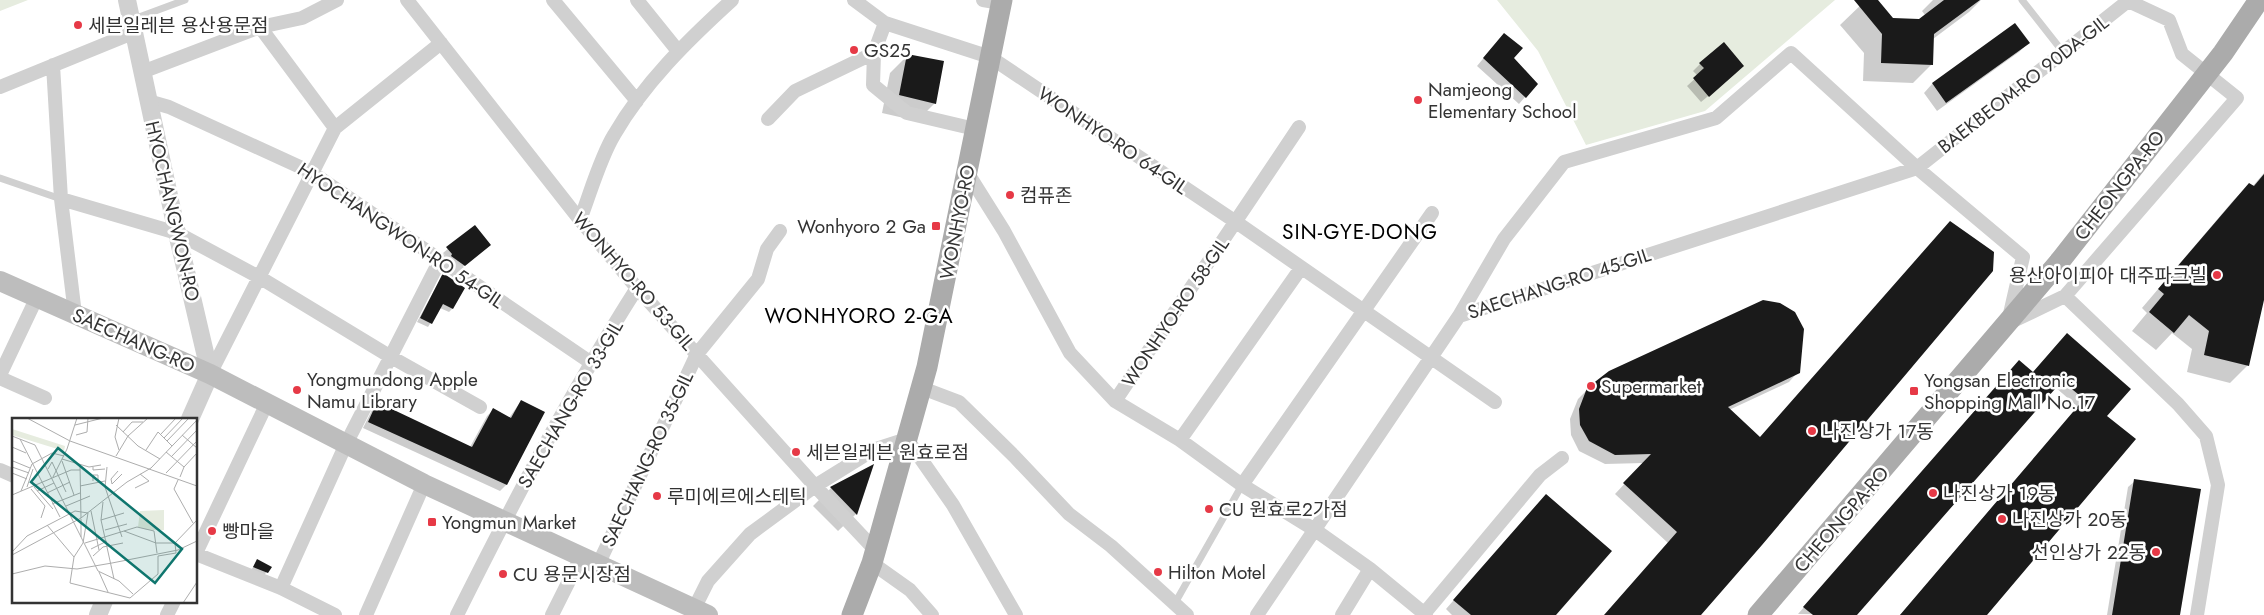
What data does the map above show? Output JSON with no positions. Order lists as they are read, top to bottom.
{
  "streets": {
    "main road": ["CHEONGPA-RO", "WONHYO-RO", "SAECHANG-RO"],
    "street": [
      "BAEKBEOM-RO 90DA-GIL",
      "WONHYO-RO 64-GIL",
      "HYOCHANGWON-RO",
      "HYOCHANGWON-RO 54-GIL",
      "WONHYO-RO 53-GIL",
      "SAECHANG-RO 45-GIL",
      "WONHYO-RO 58-GIL",
      "SAECHANG-RO 33-GIL",
      "SAECHANG-RO 35-GIL"
    ]
  },
  "crossings": [
    ["BAEKBEOM-RO 90DA-GIL", "SAECHANG-RO 45-GIL"],
    ["WONHYO-RO 64-GIL", "WONHYO-RO"],
    ["WONHYO-RO 64-GIL", "SAECHANG-RO 45-GIL"],
    ["WONHYO-RO 64-GIL", "WONHYO-RO 58-GIL"],
    ["HYOCHANGWON-RO", "HYOCHANGWON-RO 54-GIL"],
    ["HYOCHANGWON-RO", "SAECHANG-RO"],
    ["WONHYO-RO", "WONHYO-RO 53-GIL"],
    ["WONHYO-RO", "WONHYO-RO 58-GIL"],
    ["HYOCHANGWON-RO 54-GIL", "SAECHANG-RO 33-GIL"],
    ["WONHYO-RO 53-GIL", "SAECHANG-RO"],
    ["WONHYO-RO 53-GIL", "SAECHANG-RO 33-GIL"],
    ["WONHYO-RO 53-GIL", "SAECHANG-RO 35-GIL"],
    ["SAECHANG-RO 45-GIL", "WONHYO-RO 58-GIL"],
    ["SAECHANG-RO", "SAECHANG-RO 33-GIL"],
    ["SAECHANG-RO", "SAECHANG-RO 35-GIL"]
  ],
  "districts": ["SIN-GYE-DONG", "WONHYORO 2-GA"],
  "places": {
    "other": [
      "세븐일레븐 용산용문점",
      "GS25",
      "Namjeong Elementary School",
      "컴퓨존",
      "용산아이피아 대주파크빌",
      "Supermarket",
      "Yongmundong Apple Namu Library",
      "나진상가 17동",
      "세븐일레븐 원효로점",
      "나진상가 19동",
      "루미에르에스테틱",
      "CU 원효로2가점",
      "나진상가 20동",
      "빵마을",
      "선인상가 22동",
      "Hilton Motel",
      "CU 용문시장점"
    ],
    "transit": ["Wonhyoro 2 Ga", "Yongsan Electronic Shopping Mall No.17", "Yongmun Market"]
  }
}
